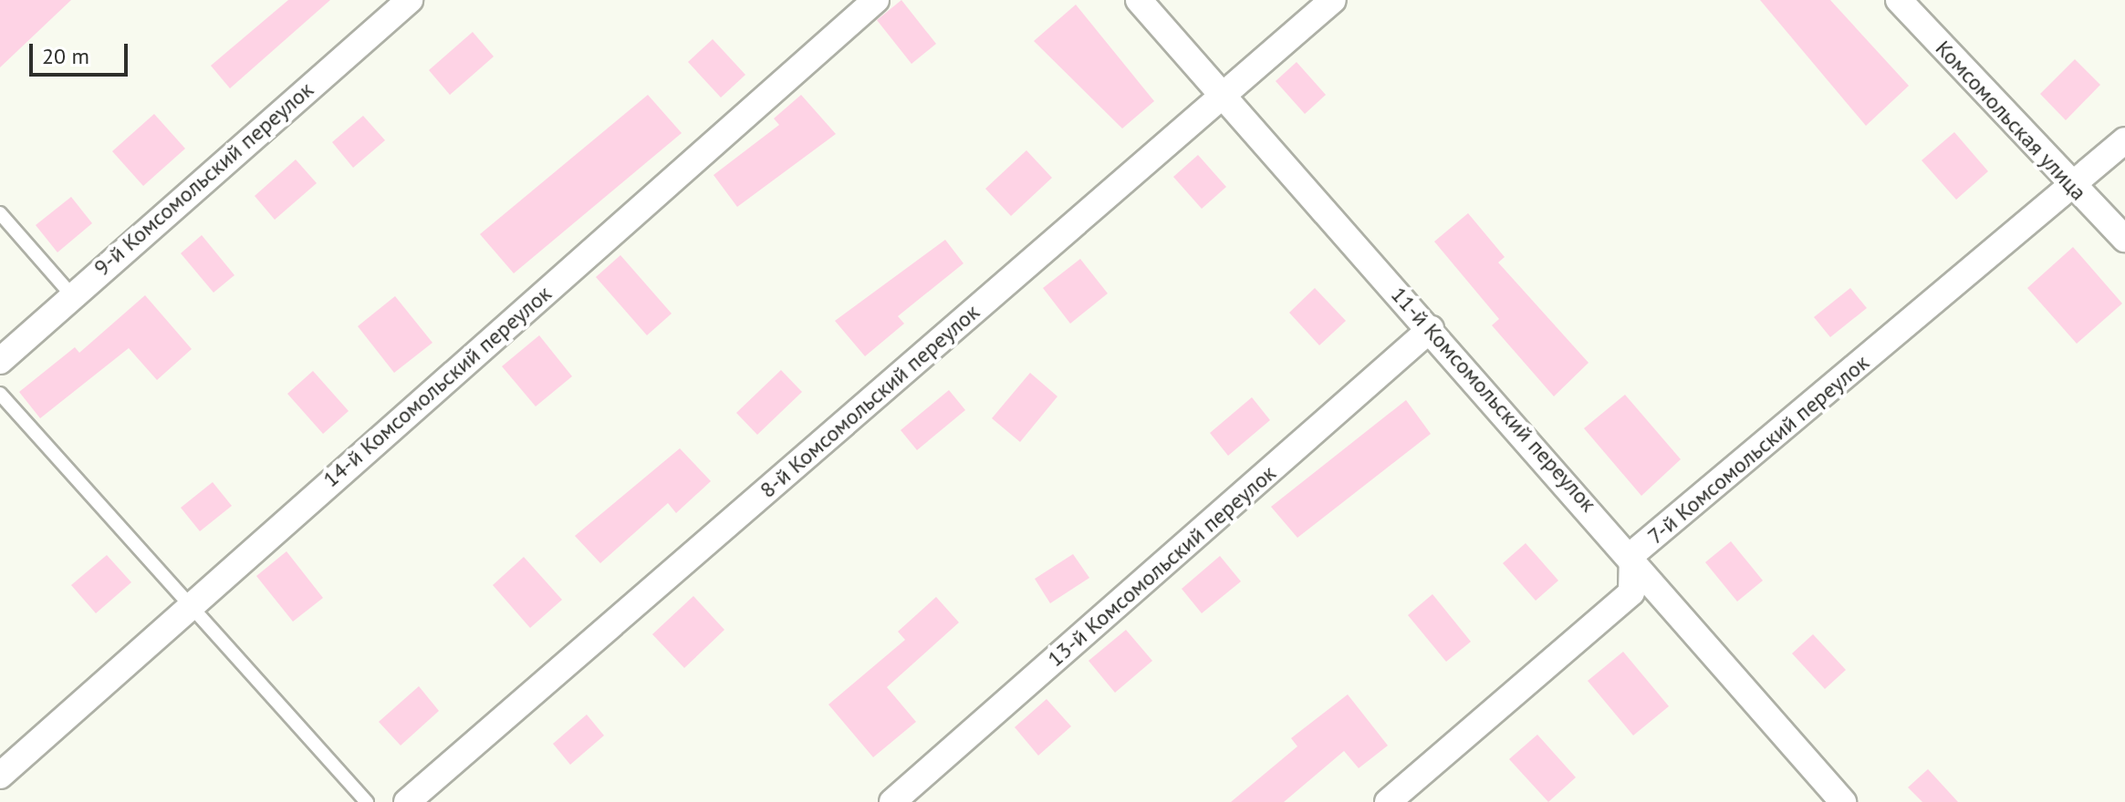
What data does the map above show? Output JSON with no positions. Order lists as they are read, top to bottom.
{
  "streets": {
    "street": [
      "Комсомольская улица",
      "9-й Комсомольский переулок",
      "14-й Комсомольский переулок",
      "11-й Комсомольский переулок",
      "8-й Комсомольский переулок",
      "7-й Комсомольский переулок",
      "13-й Комсомольский переулок"
    ]
  },
  "crossings": [
    ["Комсомольская улица", "7-й Комсомольский переулок"],
    ["11-й Комсомольский переулок", "8-й Комсомольский переулок"],
    ["11-й Комсомольский переулок", "7-й Комсомольский переулок"],
    ["11-й Комсомольский переулок", "13-й Комсомольский переулок"]
  ],
  "scale_bar": "20 m"
}
